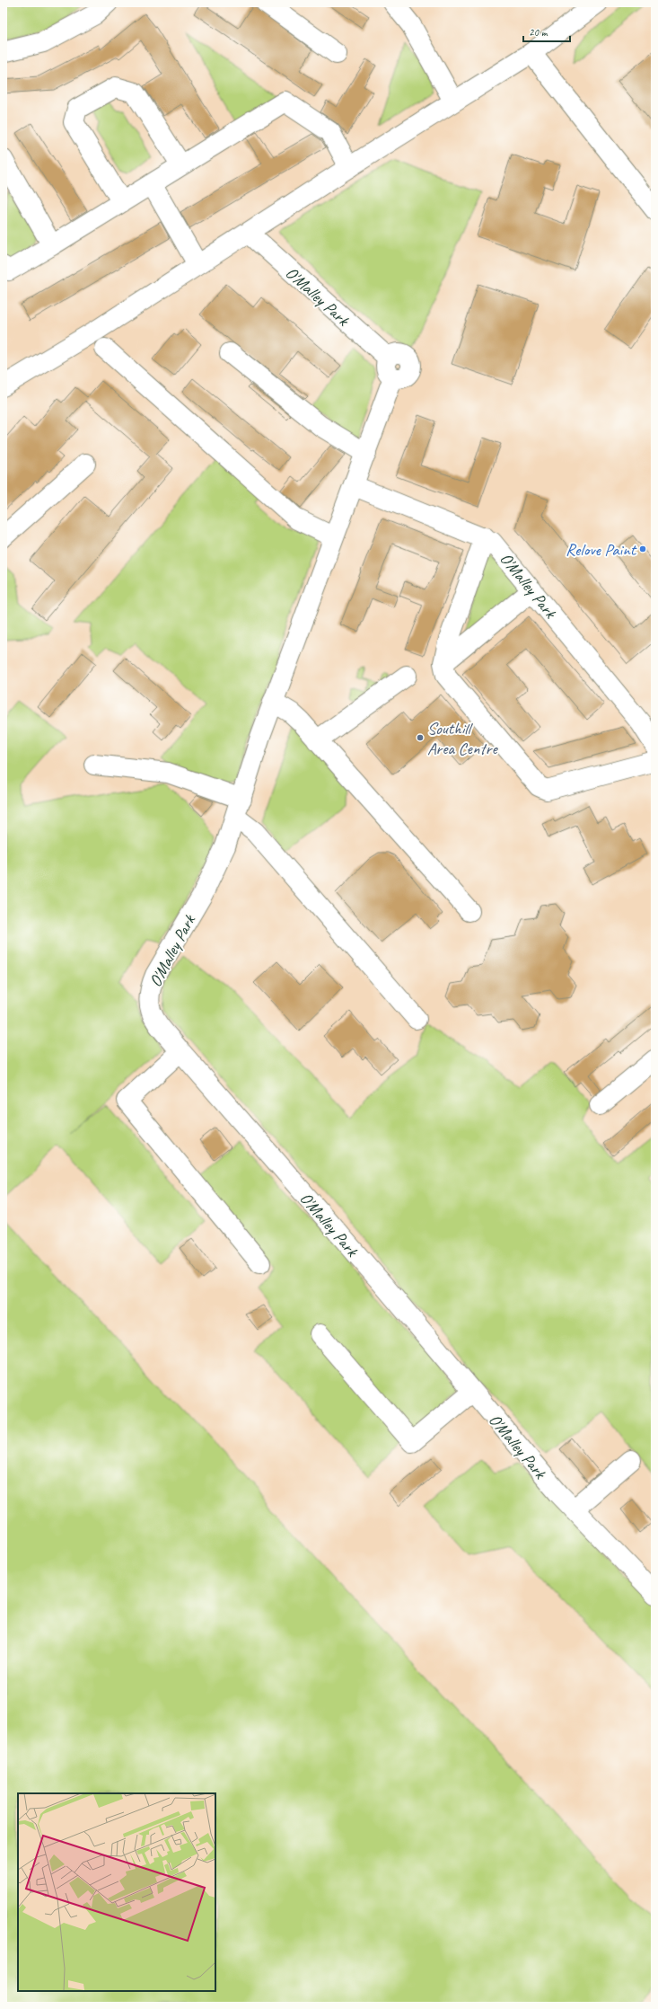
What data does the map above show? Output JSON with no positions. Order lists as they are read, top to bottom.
{
  "streets": {
    "street": ["O'Malley Park"]
  },
  "places": ["Relove Paint", "Southill Area Centre"],
  "scale_bar": "20 m"
}
